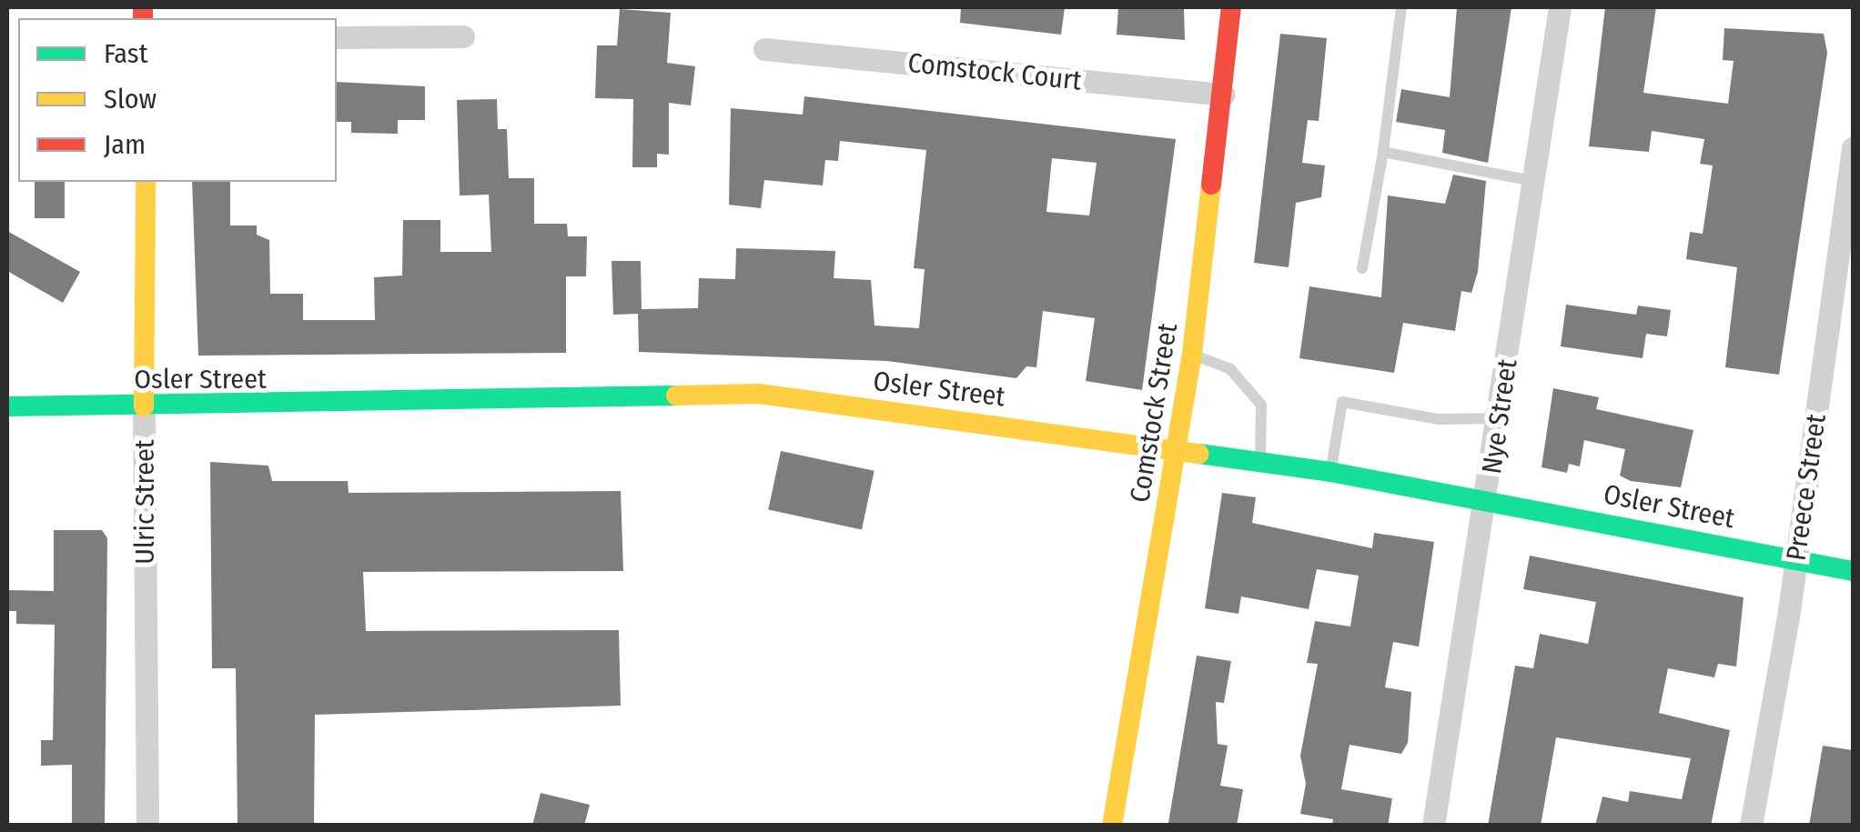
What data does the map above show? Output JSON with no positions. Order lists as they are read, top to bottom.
{
  "streets": {
    "street": [
      "Comstock Court",
      "Osler Street",
      "Comstock Street",
      "Nye Street",
      "Preece Street",
      "Ulric Street"
    ]
  },
  "crossings": [
    ["Comstock Court", "Comstock Street"],
    ["Osler Street", "Comstock Street"],
    ["Osler Street", "Nye Street"],
    ["Osler Street", "Preece Street"],
    ["Osler Street", "Ulric Street"]
  ],
  "legend": ["Fast", "Slow", "Jam"]
}
